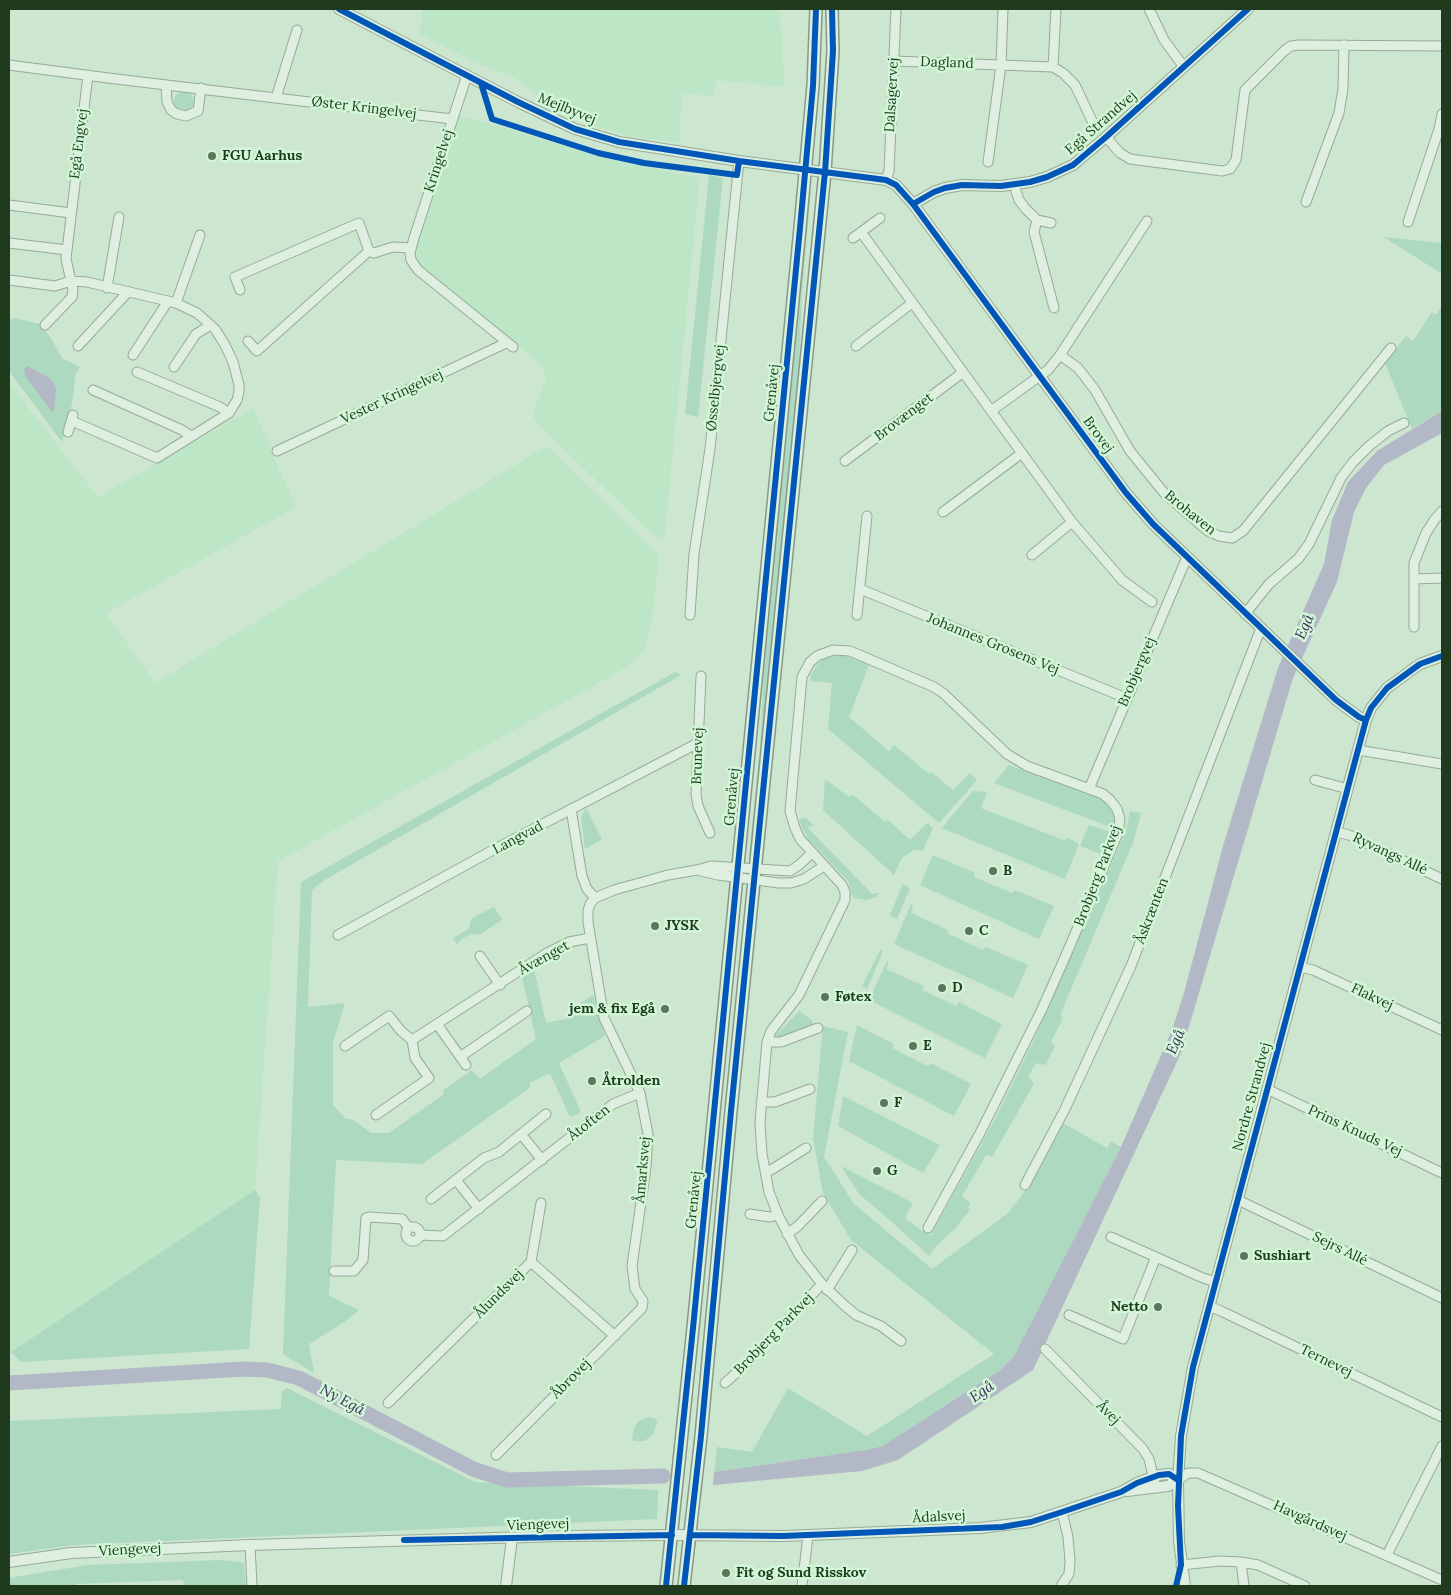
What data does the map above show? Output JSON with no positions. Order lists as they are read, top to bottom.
{
  "streets": {
    "main road": ["Grenåvej"],
    "street": [
      "Dagland",
      "Dalsagervej",
      "Øster Kringelvej",
      "Mejlbyvej",
      "Egå Strandvej",
      "Egå Engvej",
      "Kringelvej",
      "Øsselbjergvej",
      "Vester Kringelvej",
      "Brovænget",
      "Brovej",
      "Brohaven",
      "Johannes Grosens Vej",
      "Brobjergvej",
      "Brunevej",
      "Langvad",
      "Ryvangs Allé",
      "Brobjerg Parkvej",
      "Åskrænten",
      "Åvænget",
      "Flakvej",
      "Nordre Strandvej",
      "Åtoften",
      "Prins Knuds Vej",
      "Åmarksvej",
      "Sejrs Allé",
      "Ålundsvej",
      "Ternevej",
      "Åbrovej",
      "Åvej",
      "Ådalsvej",
      "Havgårdsvej",
      "Viengevej"
    ]
  },
  "crossings": [
    ["Dagland", "Dalsagervej"],
    ["Dalsagervej", "Brovej"],
    ["Øster Kringelvej", "Egå Engvej"],
    ["Øster Kringelvej", "Kringelvej"],
    ["Mejlbyvej", "Kringelvej"],
    ["Mejlbyvej", "Øsselbjergvej"],
    ["Mejlbyvej", "Grenåvej"],
    ["Egå Strandvej", "Brovej"],
    ["Kringelvej", "Vester Kringelvej"],
    ["Grenåvej", "Viengevej"],
    ["Brovej", "Brobjergvej"],
    ["Brovej", "Åskrænten"],
    ["Brovej", "Nordre Strandvej"],
    ["Johannes Grosens Vej", "Brobjergvej"],
    ["Brobjergvej", "Brobjerg Parkvej"],
    ["Brunevej", "Langvad"],
    ["Ryvangs Allé", "Nordre Strandvej"],
    ["Åvænget", "Åmarksvej"],
    ["Flakvej", "Nordre Strandvej"],
    ["Nordre Strandvej", "Prins Knuds Vej"],
    ["Nordre Strandvej", "Sejrs Allé"],
    ["Nordre Strandvej", "Ternevej"],
    ["Nordre Strandvej", "Havgårdsvej"],
    ["Åtoften", "Åmarksvej"],
    ["Åmarksvej", "Åbrovej"],
    ["Ålundsvej", "Åbrovej"],
    ["Åvej", "Ådalsvej"],
    ["Ådalsvej", "Viengevej"]
  ],
  "water": ["Egå", "Ny Egå"],
  "places": [
    "FGU Aarhus",
    "B",
    "JYSK",
    "C",
    "D",
    "Føtex",
    "jem & fix Egå",
    "E",
    "Åtrolden",
    "F",
    "G",
    "Sushiart",
    "Netto",
    "Fit og Sund Risskov"
  ]
}
